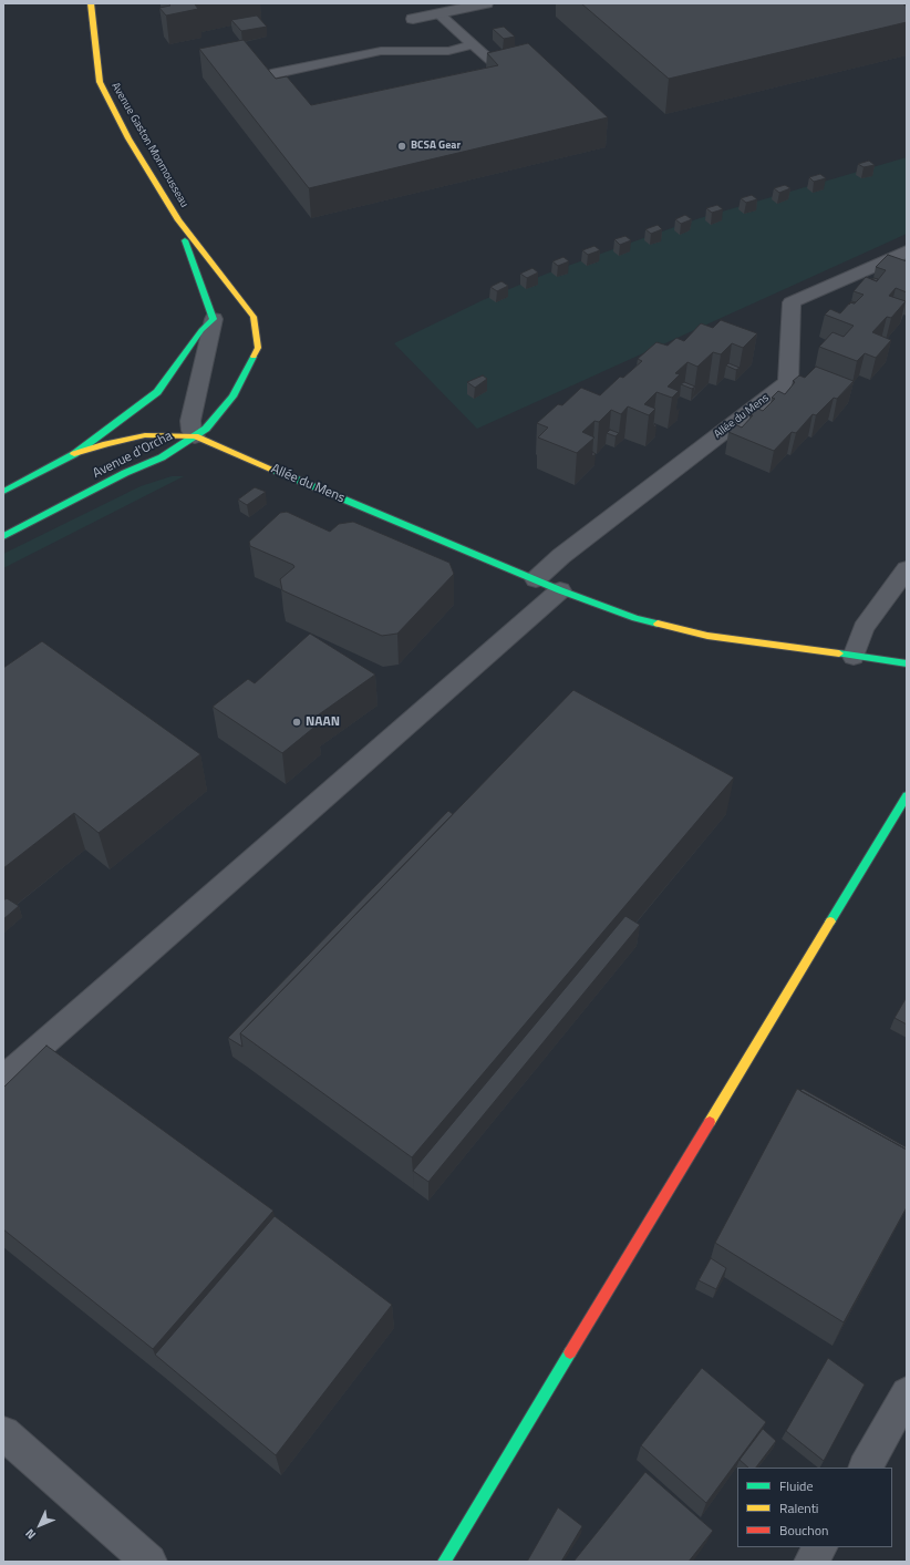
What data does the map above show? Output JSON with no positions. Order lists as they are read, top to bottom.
{
  "streets": {
    "main road": ["Avenue Gaston Monmousseau", "Allée du Mens", "Avenue d'Orcha"]
  },
  "crossings": [
    ["Avenue Gaston Monmousseau", "Avenue d'Orcha"],
    ["Allée du Mens", "Avenue d'Orcha"]
  ],
  "places": ["BCSA Gear", "NAAN"],
  "legend": ["Fluide", "Ralenti", "Bouchon"],
  "north": "bottom left"
}
